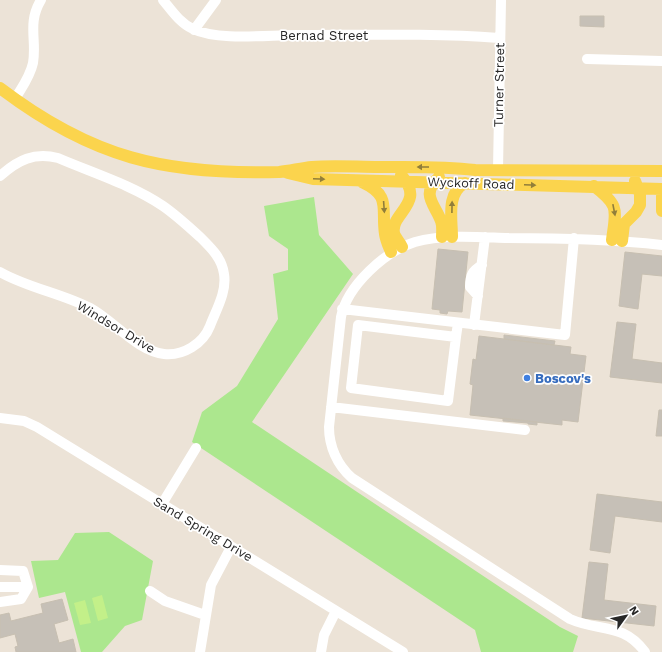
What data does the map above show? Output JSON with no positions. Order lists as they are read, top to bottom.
{
  "streets": {
    "main road": ["Wyckoff Road"],
    "street": [
      "Bernad Street",
      "Turner Street",
      "Windsor Drive",
      "Sand Spring Drive"
    ]
  },
  "crossings": [
    ["Bernad Street", "Turner Street"],
    ["Turner Street", "Wyckoff Road"]
  ],
  "places": ["Boscov's"],
  "north": "top right"
}
